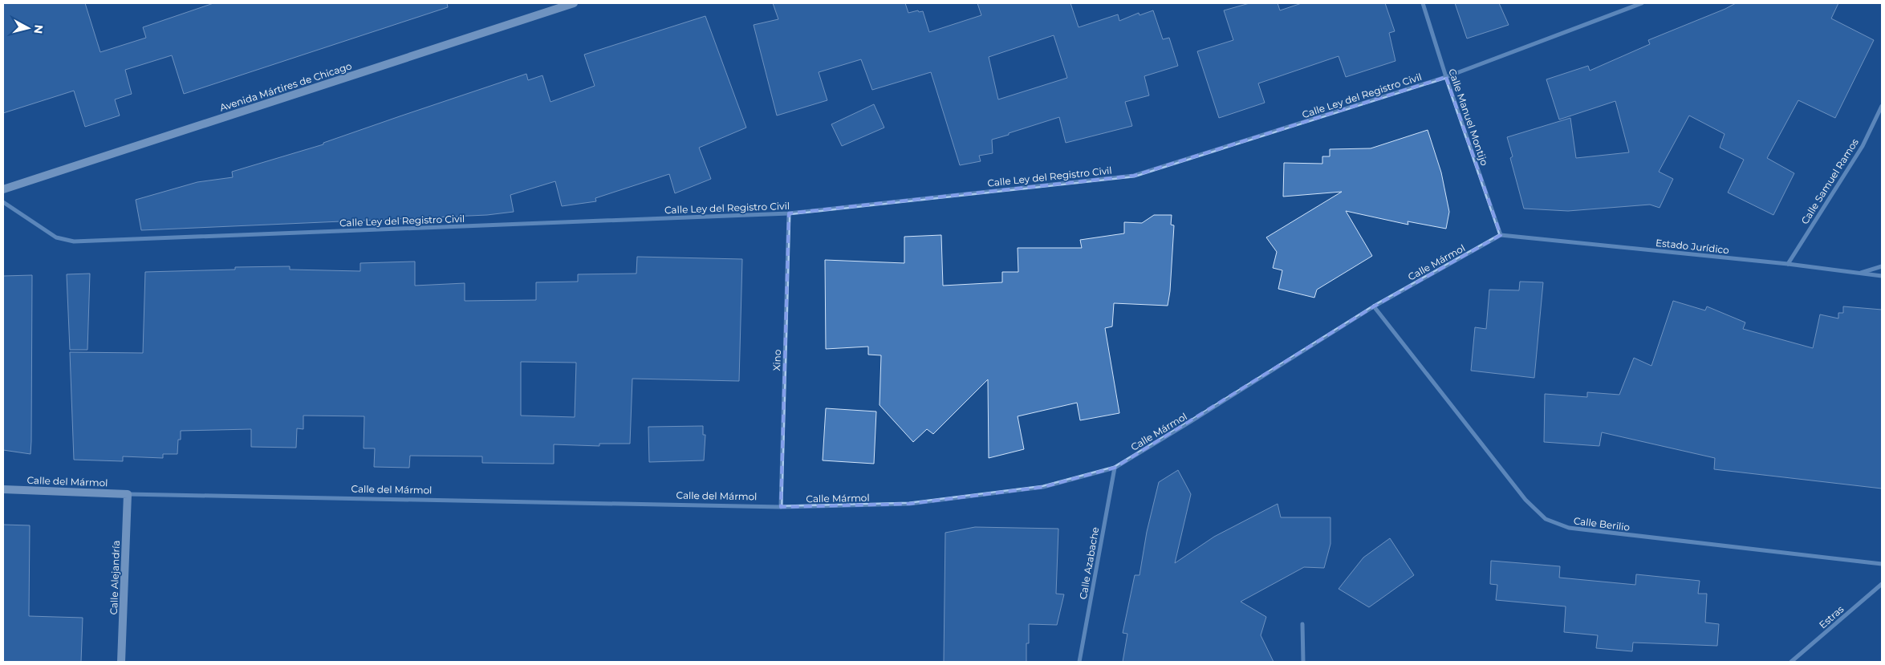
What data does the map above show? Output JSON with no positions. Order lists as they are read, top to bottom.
{
  "streets": {
    "main road": ["Avenida Mártires de Chicago", "Calle del Mármol", "Calle Alejandría"],
    "street": [
      "Calle Ley del Registro Civil",
      "Calle Manuel Montijo",
      "Calle Samuel Ramos",
      "Estado Jurídico",
      "Calle Mármol",
      "Xino",
      "Calle Berilio",
      "Calle Azabache",
      "Estras"
    ]
  },
  "crossings": [
    ["Calle Ley del Registro Civil", "Calle Manuel Montijo"],
    ["Calle Ley del Registro Civil", "Xino"],
    ["Calle Manuel Montijo", "Estado Jurídico"],
    ["Calle Manuel Montijo", "Calle Mármol"],
    ["Calle Samuel Ramos", "Estado Jurídico"],
    ["Estado Jurídico", "Calle Mármol"],
    ["Calle Mármol", "Xino"],
    ["Calle Mármol", "Calle del Mármol"],
    ["Calle Mármol", "Calle Berilio"],
    ["Calle Mármol", "Calle Azabache"],
    ["Xino", "Calle del Mármol"],
    ["Calle del Mármol", "Calle Alejandría"]
  ],
  "north": "right"
}
